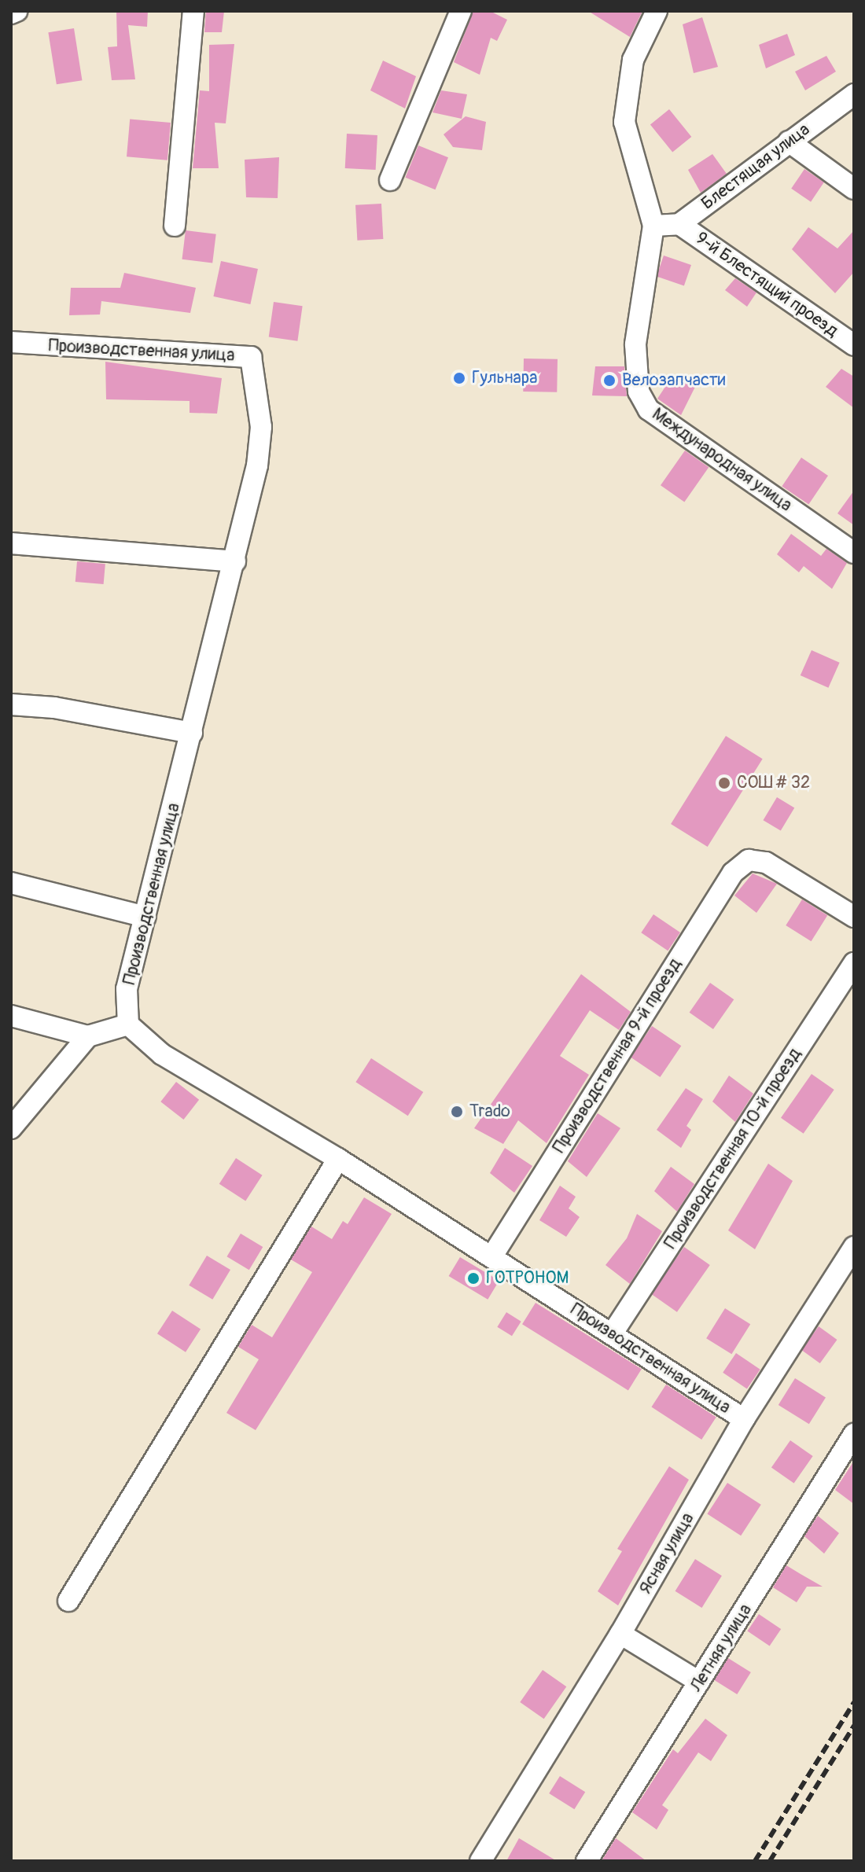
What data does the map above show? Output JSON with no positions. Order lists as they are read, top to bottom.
{
  "streets": {
    "street": [
      "Блестящая улица",
      "9-й Блестящий проезд",
      "Производственная улица",
      "Международная улица",
      "Производственная 9-й проезд",
      "Производственная 10-й проезд",
      "Ясная улица",
      "Летняя улица"
    ]
  },
  "crossings": [
    ["Блестящая улица", "9-й Блестящий проезд"],
    ["Производственная улица", "Производственная 9-й проезд"],
    ["Производственная улица", "Производственная 10-й проезд"],
    ["Производственная улица", "Ясная улица"]
  ],
  "places": [
    "Гульнара",
    "Велозапчасти",
    "СОШ # 32",
    "Trado",
    "ГОТРОНОМ"
  ]
}
